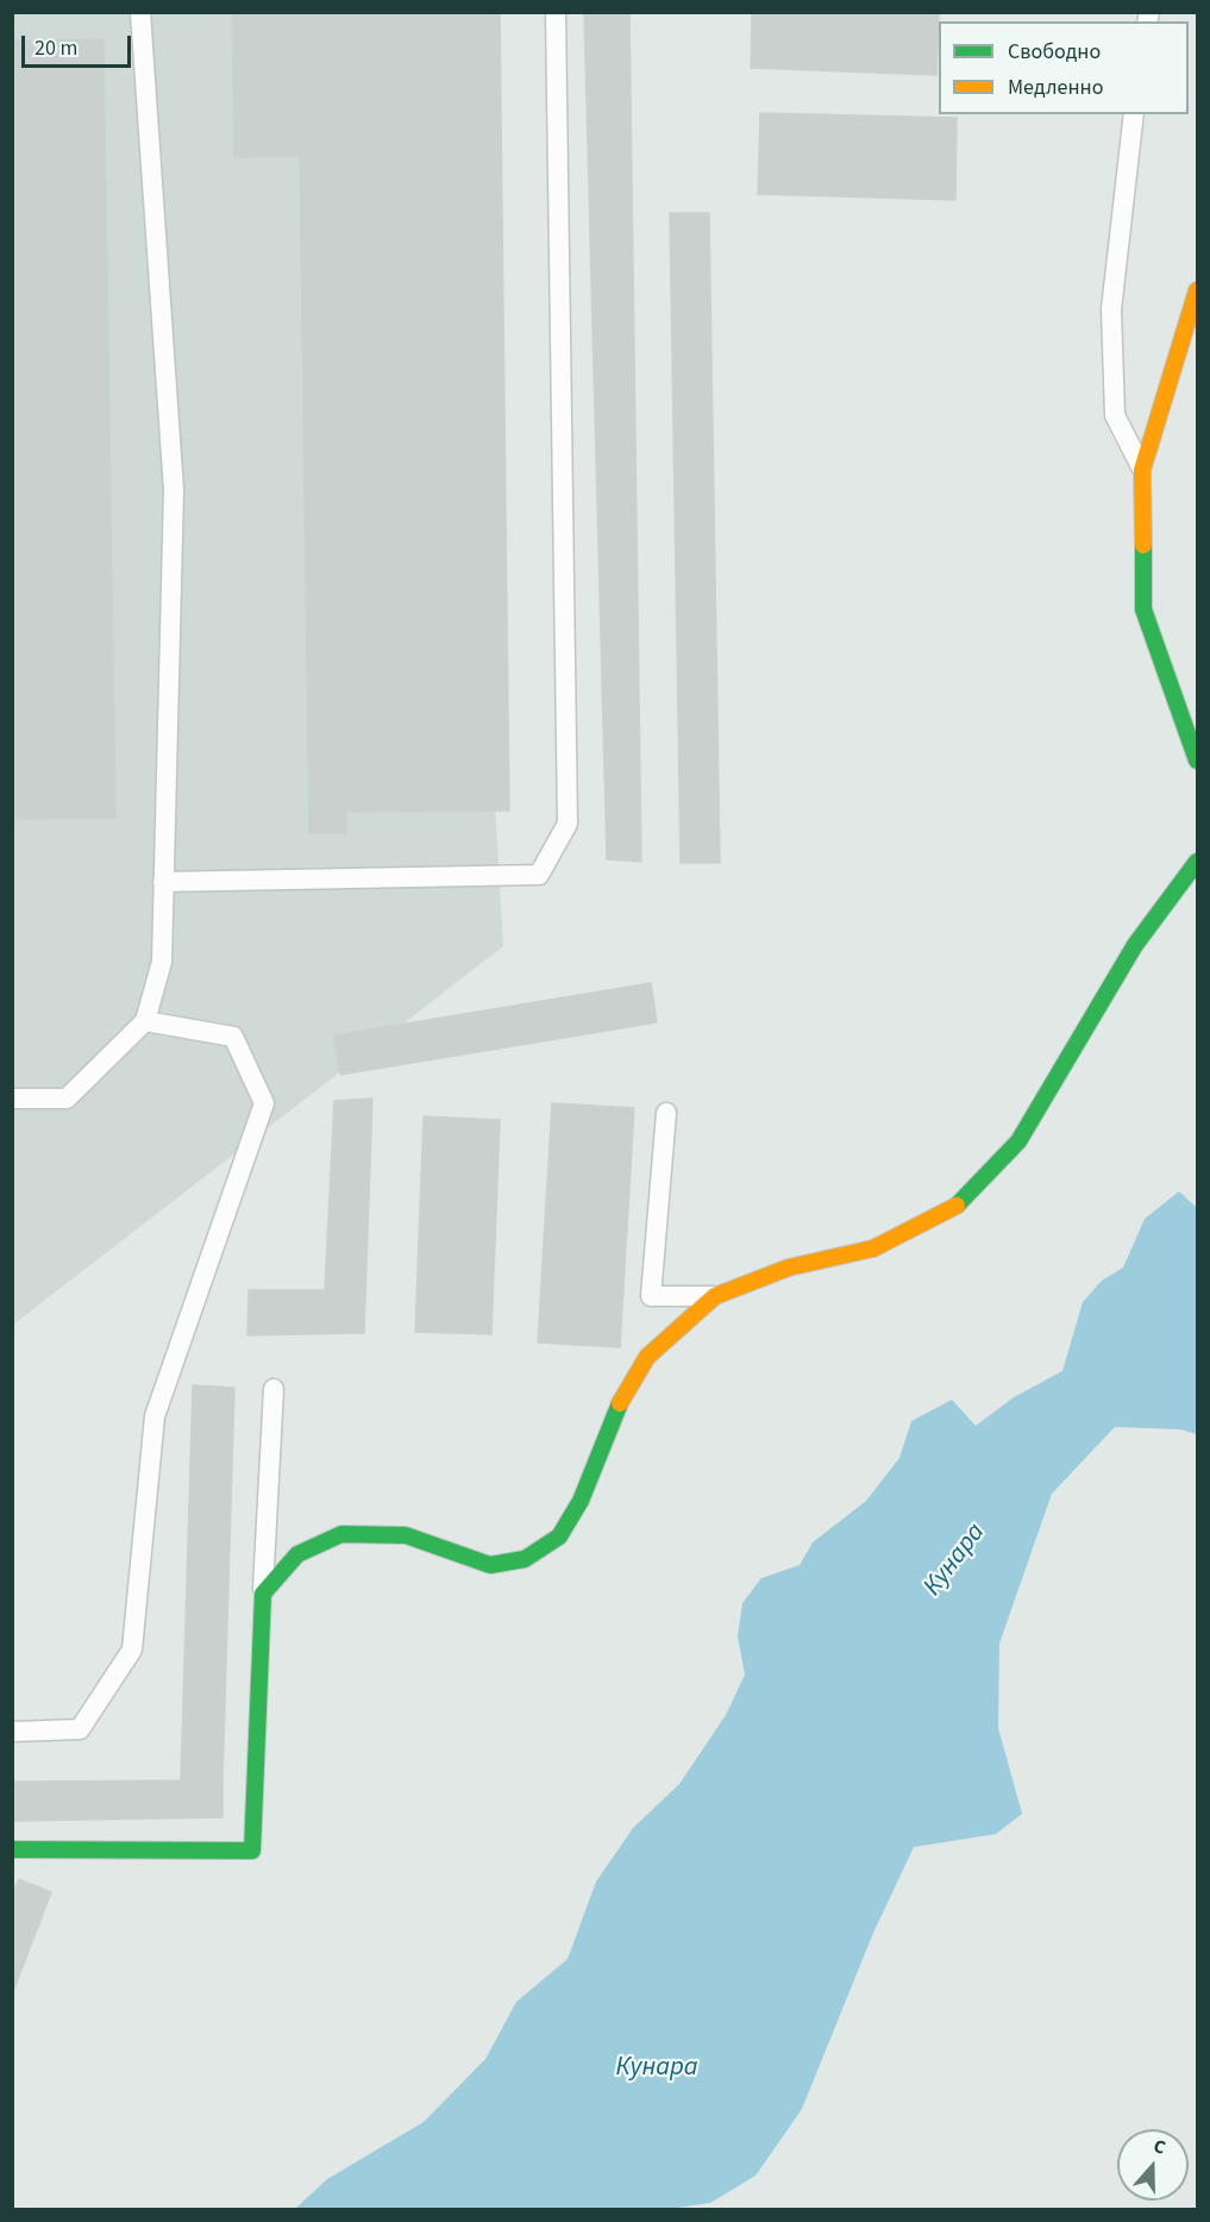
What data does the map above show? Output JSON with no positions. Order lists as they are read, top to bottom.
{
  "water": ["Кунара"],
  "legend": ["Свободно", "Медленно"],
  "scale_bar": "20 m",
  "north": "top"
}
